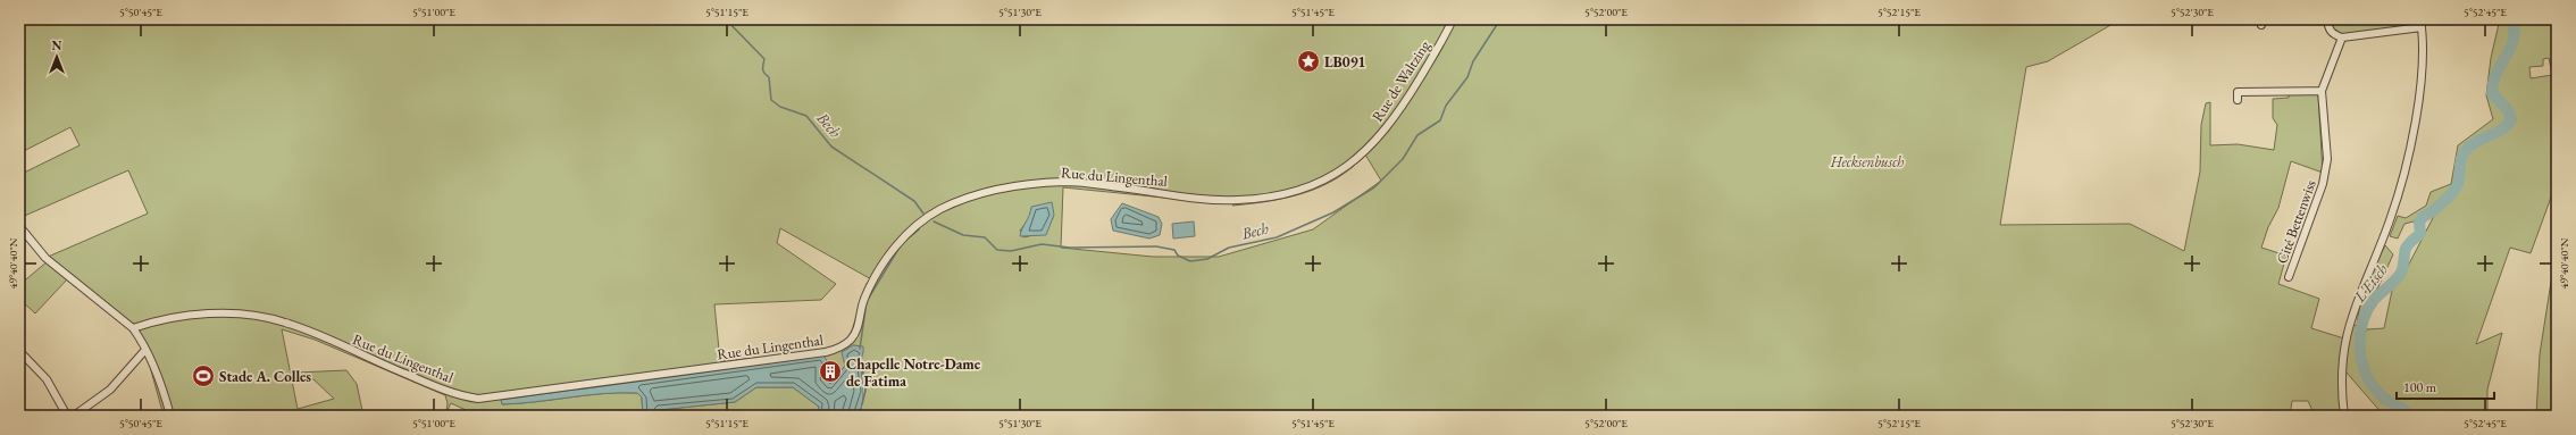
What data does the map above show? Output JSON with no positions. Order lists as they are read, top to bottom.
{
  "streets": {
    "street": ["Rue de Waltzing", "Rue du Lingenthal", "Cité Bettenwiss"]
  },
  "crossings": [
    ["Rue de Waltzing", "Rue du Lingenthal"]
  ],
  "water": ["Bech", "L'Eisch"],
  "parks": ["Hecksenbusch"],
  "places": {
    "place": ["LB091"],
    "building": ["Chapelle Notre-Dame de Fatima"],
    "sports": ["Stade A. Colles"]
  },
  "scale_bar": "100 m",
  "north": "top",
  "coordinates": [
    "5°50'45\"E",
    "5°51'00\"E",
    "5°51'15\"E",
    "5°51'30\"E",
    "5°51'45\"E",
    "5°52'00\"E",
    "5°52'15\"E",
    "5°52'30\"E",
    "5°52'45\"E",
    "49°40'40\"N"
  ]
}
